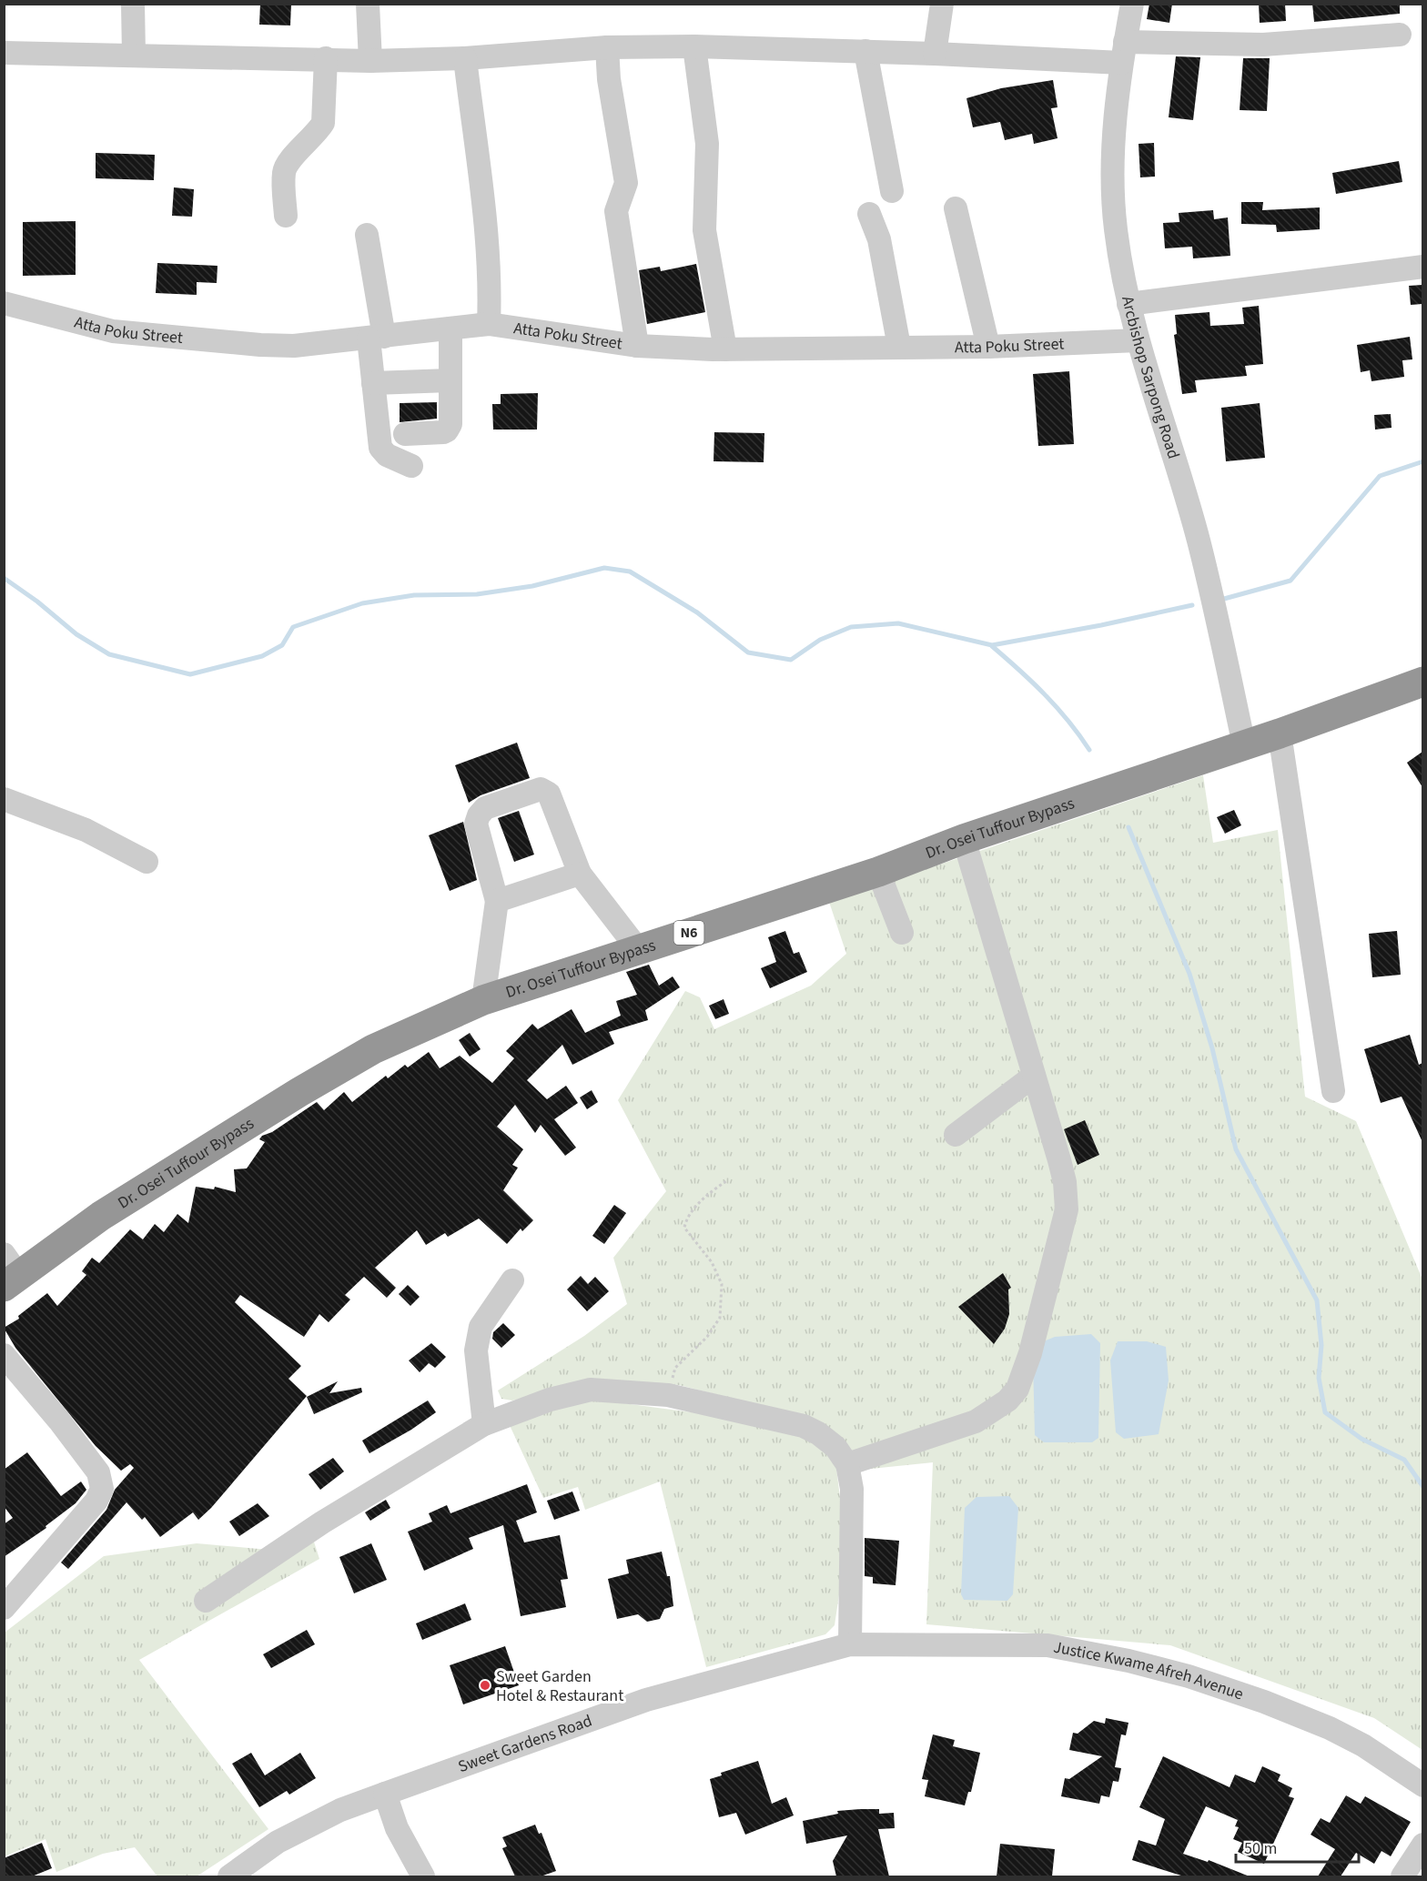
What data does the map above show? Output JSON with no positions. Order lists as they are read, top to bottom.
{
  "streets": {
    "highway": ["Dr. Osei Tuffour Bypass", "N6"],
    "street": [
      "Atta Poku Street",
      "Arcbishop Sarpong Road",
      "Justice Kwame Afreh Avenue",
      "Sweet Gardens Road"
    ]
  },
  "crossings": [
    ["Atta Poku Street", "Arcbishop Sarpong Road"],
    ["Arcbishop Sarpong Road", "Dr. Osei Tuffour Bypass"],
    ["Justice Kwame Afreh Avenue", "Sweet Gardens Road"]
  ],
  "places": ["Sweet Garden Hotel & Restaurant"],
  "scale_bar": "50 m"
}
